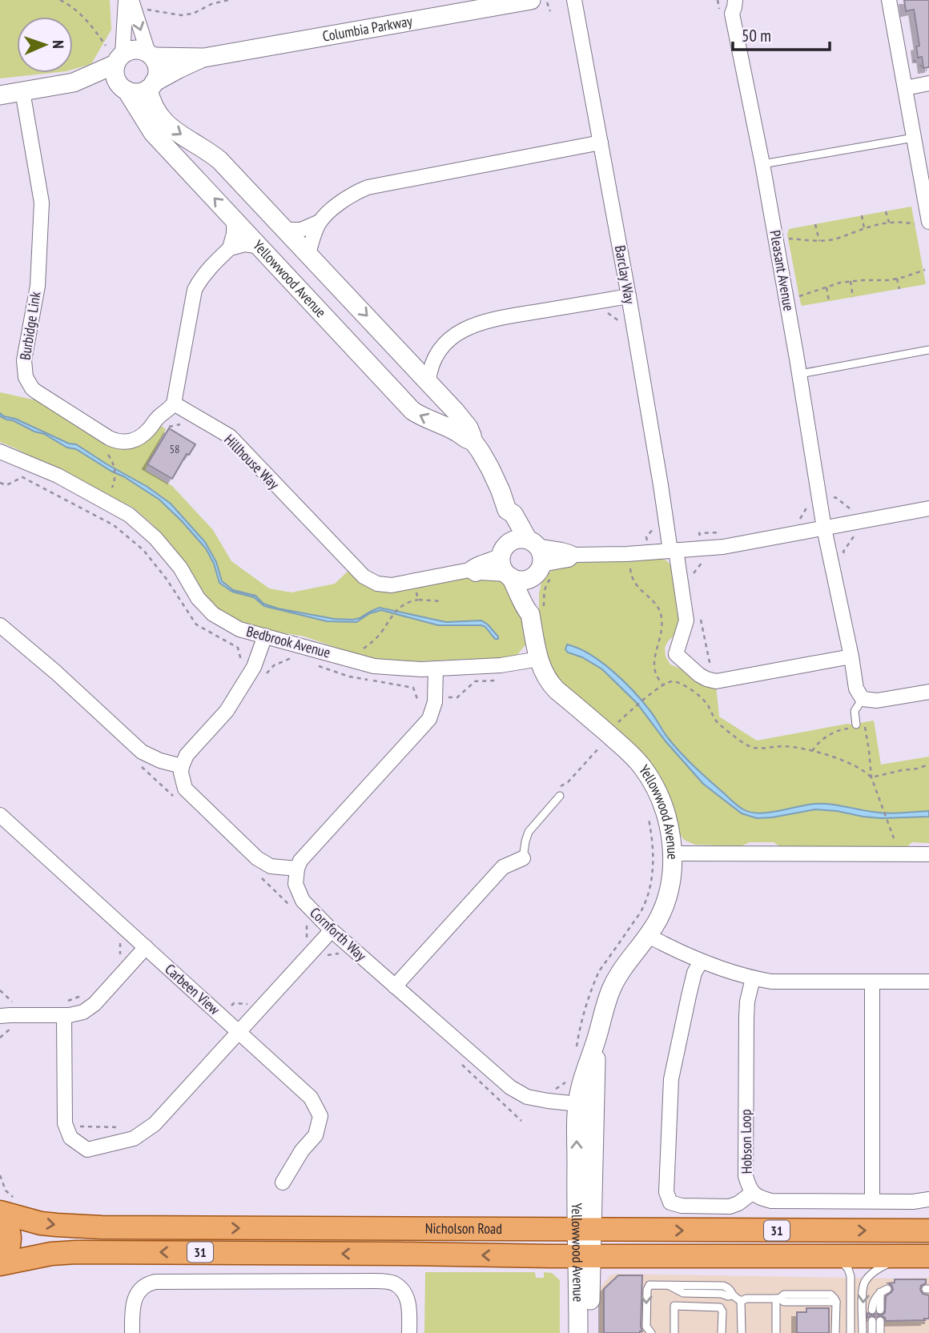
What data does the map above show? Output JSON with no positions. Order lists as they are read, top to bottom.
{
  "streets": {
    "main road": ["Nicholson Road", "31"],
    "street": [
      "Columbia Parkway",
      "Pleasant Avenue",
      "Barclay Way",
      "Yellowwood Avenue",
      "Burbidge Link",
      "Hillhouse Way",
      "Bedbrook Avenue",
      "Cornforth Way",
      "Carbeen View",
      "Hobson Loop"
    ]
  },
  "crossings": [
    ["Columbia Parkway", "Yellowwood Avenue"],
    ["Yellowwood Avenue", "Hillhouse Way"],
    ["Yellowwood Avenue", "Bedbrook Avenue"],
    ["Yellowwood Avenue", "Cornforth Way"],
    ["Yellowwood Avenue", "Nicholson Road"],
    ["Burbidge Link", "Hillhouse Way"]
  ],
  "house_numbers": ["58"],
  "scale_bar": "50 m",
  "north": "right"
}
